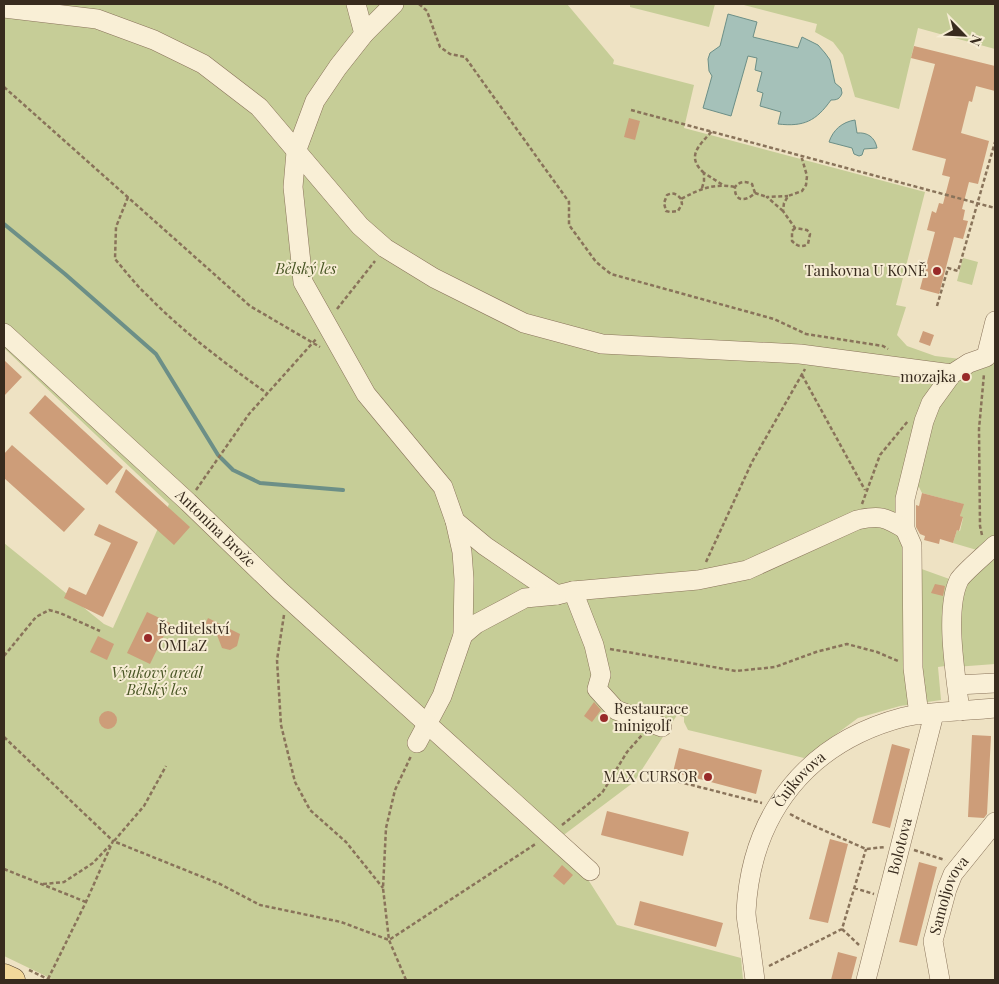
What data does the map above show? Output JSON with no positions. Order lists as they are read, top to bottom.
{
  "streets": {
    "street": [
      "Antonína Brože",
      "Čujkovova",
      "Bolotova",
      "Samoljovova"
    ]
  },
  "crossings": [
    ["Čujkovova", "Bolotova"]
  ],
  "parks": ["Bělský les", "Výukový areál Bělský les"],
  "places": [
    "Tankovna U KONĚ",
    "mozajka",
    "Ředitelství OMLaZ",
    "Restaurace minigolf",
    "MAX CURSOR"
  ],
  "north": "bottom right"
}
